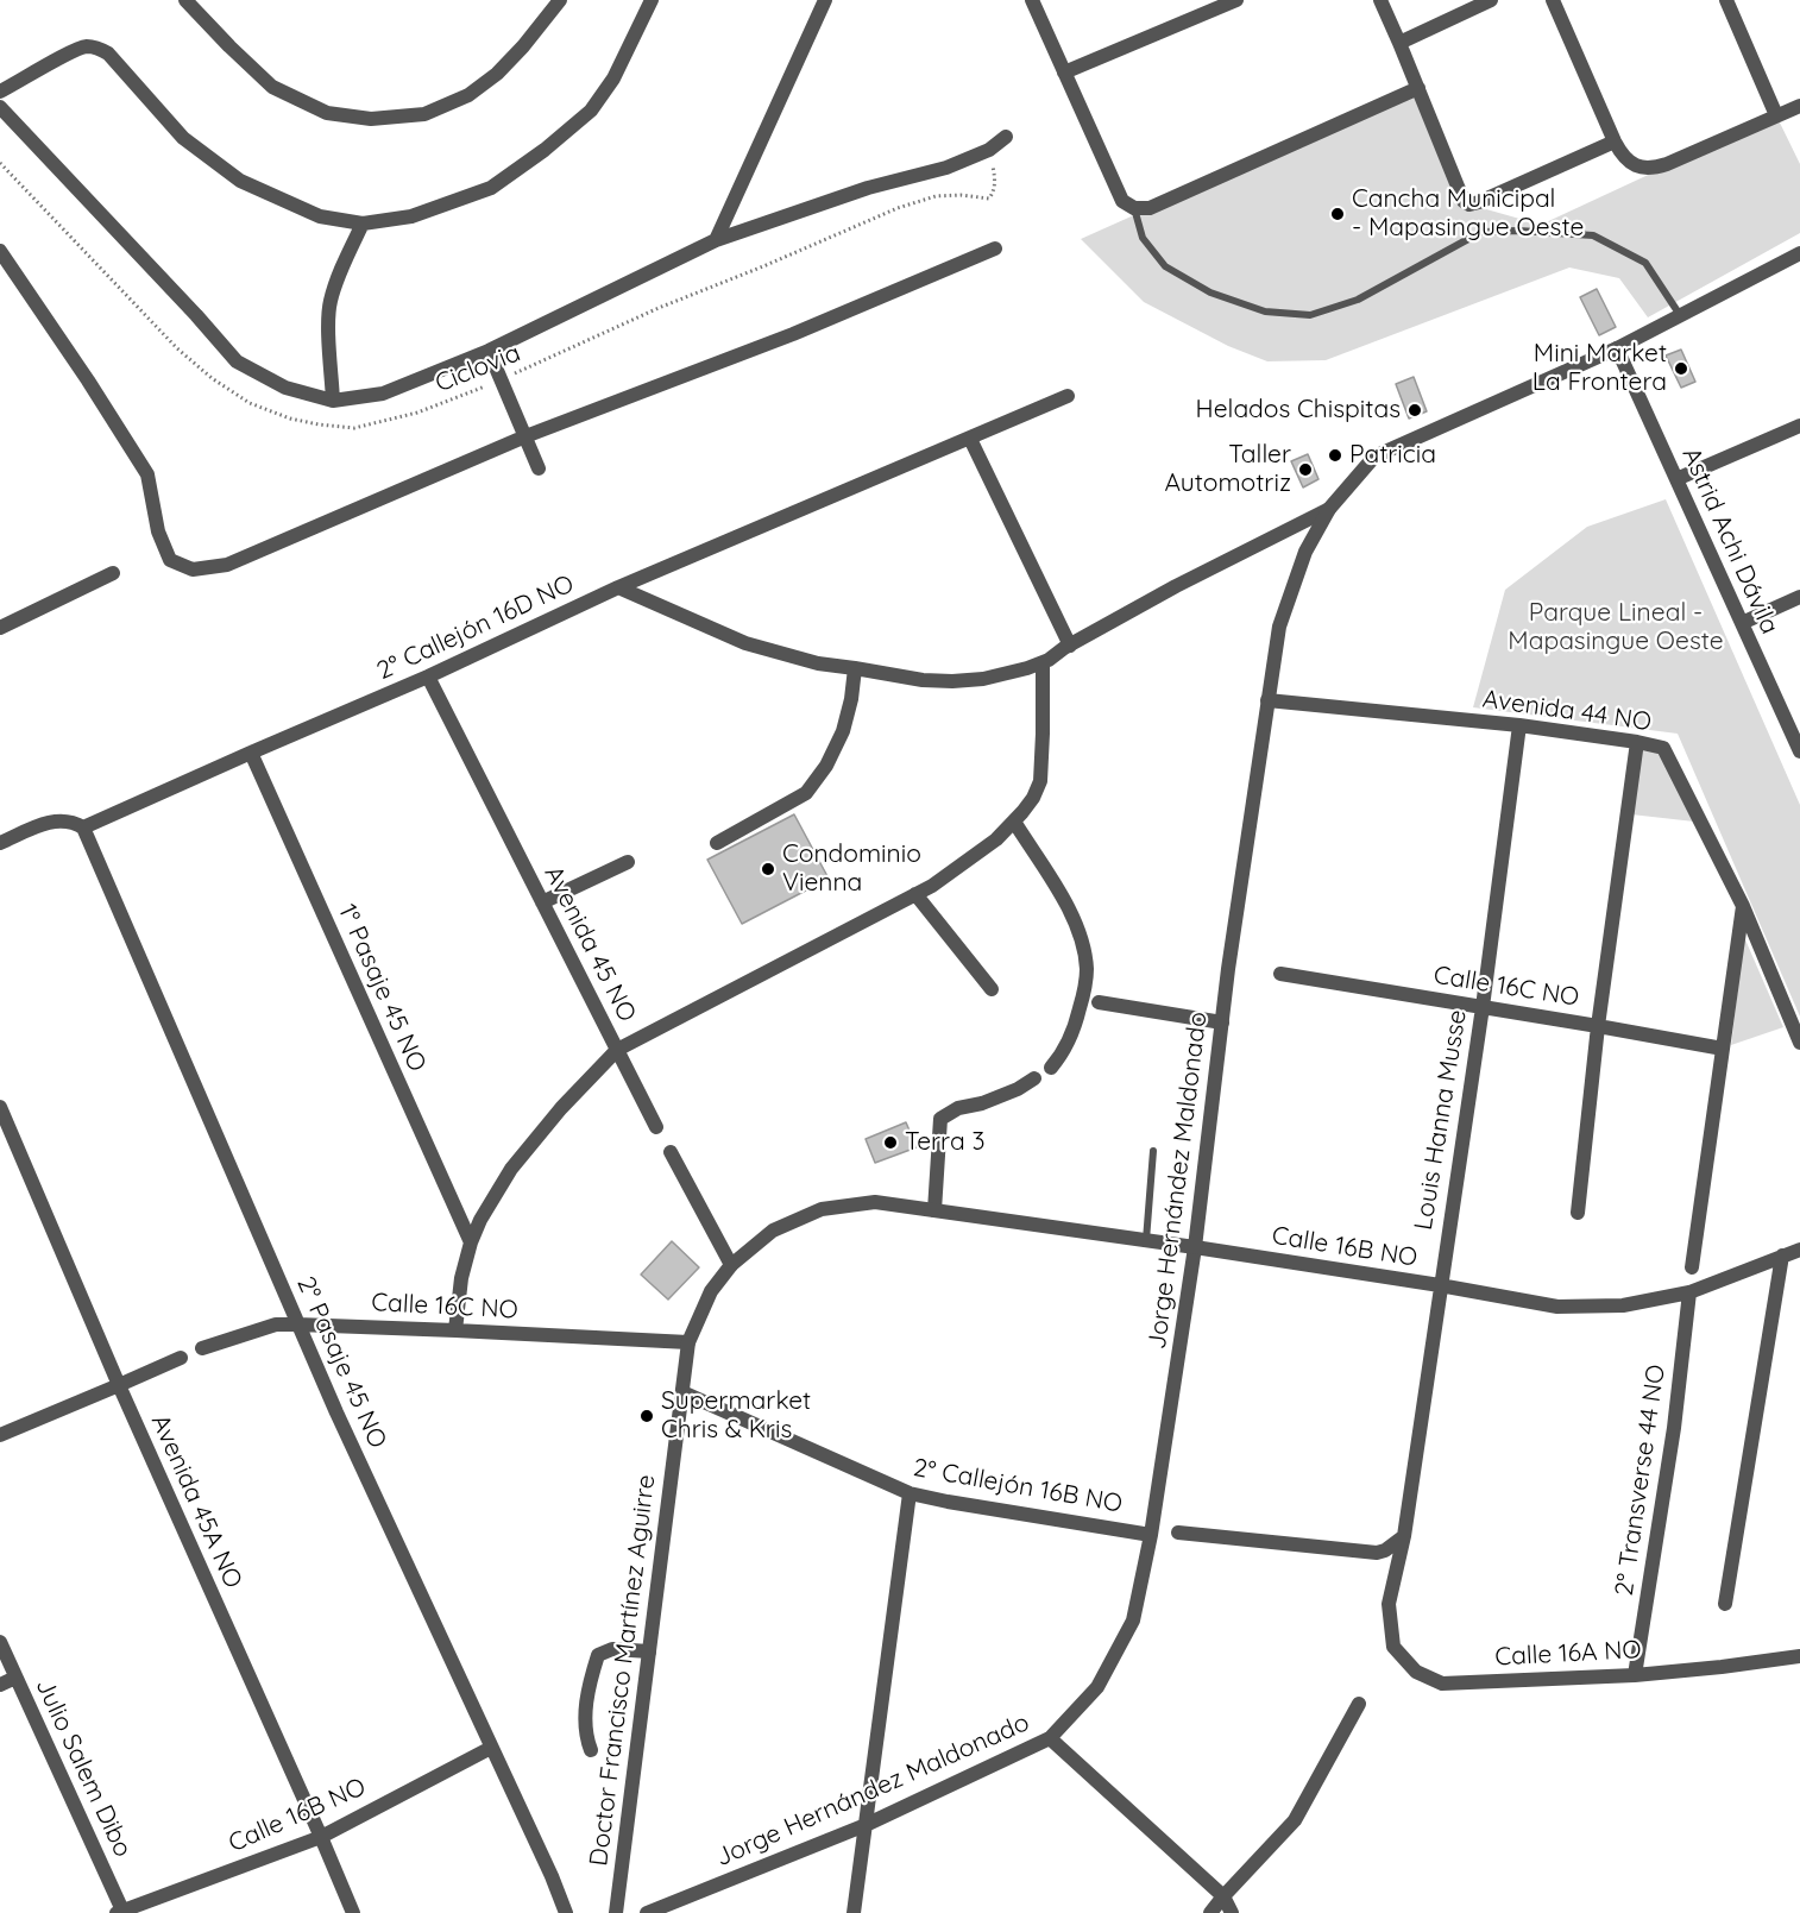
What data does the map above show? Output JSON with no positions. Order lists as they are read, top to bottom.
{
  "streets": {
    "street": [
      "Astrid Achi Dávila",
      "2° Callejón 16D NO",
      "Avenida 44 NO",
      "Avenida 45 NO",
      "Calle 16C NO",
      "1° Pasaje 45 NO",
      "Louis Hanna Musse",
      "Jorge Hernández Maldonado",
      "Calle 16B NO",
      "2° Pasaje 45 NO",
      "2° Transverse 44 NO",
      "2° Callejón 16B NO",
      "Avenida 45A NO",
      "Calle 16A NO",
      "Doctor Francisco Martínez Aguirre",
      "Julio Salem Dibo"
    ],
    "path": ["Ciclovia"]
  },
  "crossings": [
    ["Astrid Achi Dávila", "Jorge Hernández Maldonado"],
    ["2° Callejón 16D NO", "Avenida 45 NO"],
    ["2° Callejón 16D NO", "1° Pasaje 45 NO"],
    ["2° Callejón 16D NO", "2° Pasaje 45 NO"],
    ["Avenida 44 NO", "Louis Hanna Musse"],
    ["Avenida 44 NO", "Jorge Hernández Maldonado"],
    ["Avenida 45 NO", "Calle 16C NO"],
    ["Avenida 45 NO", "1° Pasaje 45 NO"],
    ["Calle 16C NO", "Louis Hanna Musse"],
    ["Calle 16C NO", "2° Pasaje 45 NO"],
    ["Calle 16C NO", "Doctor Francisco Martínez Aguirre"],
    ["Louis Hanna Musse", "Calle 16B NO"],
    ["Louis Hanna Musse", "Calle 16A NO"],
    ["Jorge Hernández Maldonado", "Calle 16B NO"],
    ["Jorge Hernández Maldonado", "2° Callejón 16B NO"],
    ["Calle 16B NO", "2° Pasaje 45 NO"],
    ["Calle 16B NO", "2° Transverse 44 NO"],
    ["Calle 16B NO", "Avenida 45A NO"],
    ["Calle 16B NO", "Doctor Francisco Martínez Aguirre"],
    ["Calle 16B NO", "Julio Salem Dibo"],
    ["2° Transverse 44 NO", "Calle 16A NO"],
    ["2° Callejón 16B NO", "Doctor Francisco Martínez Aguirre"]
  ],
  "parks": ["Parque Lineal - Mapasingue Oeste"],
  "places": [
    "Cancha Municipal - Mapasingue Oeste",
    "Mini Market La Frontera",
    "Helados Chispitas",
    "Patricia",
    "Taller Automotriz",
    "Condominio Vienna",
    "Terra 3",
    "Supermarket Chris & Kris"
  ]
}
